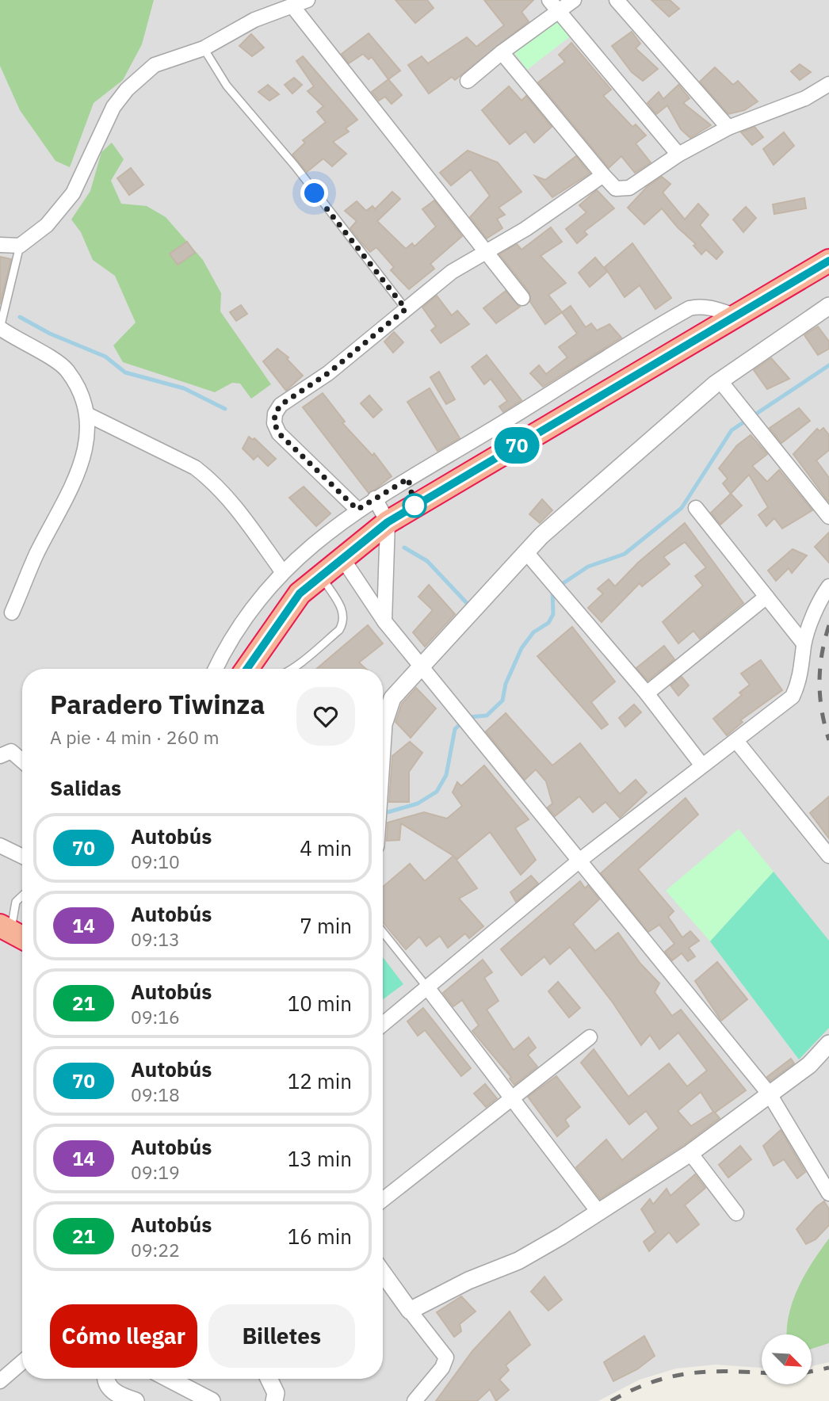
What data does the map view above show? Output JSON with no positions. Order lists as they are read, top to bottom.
{
  "lines": ["bus line 70"],
  "north": "bottom right",
  "page": {
    "on_map": "70",
    "heading": [
      ["Paradero Tiwinza", "A pie · 4 min · 260 m"],
      "Salidas"
    ],
    "list": [
      {
        "mark": "70",
        "name": "Autobús",
        "note": "09:10",
        "value": "4 min"
      },
      {
        "mark": "14",
        "name": "Autobús",
        "note": "09:13",
        "value": "7 min"
      },
      {
        "mark": "21",
        "name": "Autobús",
        "note": "09:16",
        "value": "10 min"
      },
      {
        "mark": "70",
        "name": "Autobús",
        "note": "09:18",
        "value": "12 min"
      },
      {
        "mark": "14",
        "name": "Autobús",
        "note": "09:19",
        "value": "13 min"
      },
      {
        "mark": "21",
        "name": "Autobús",
        "note": "09:22",
        "value": "16 min"
      }
    ],
    "buttons": ["Cómo llegar", "Billetes"]
  }
}
